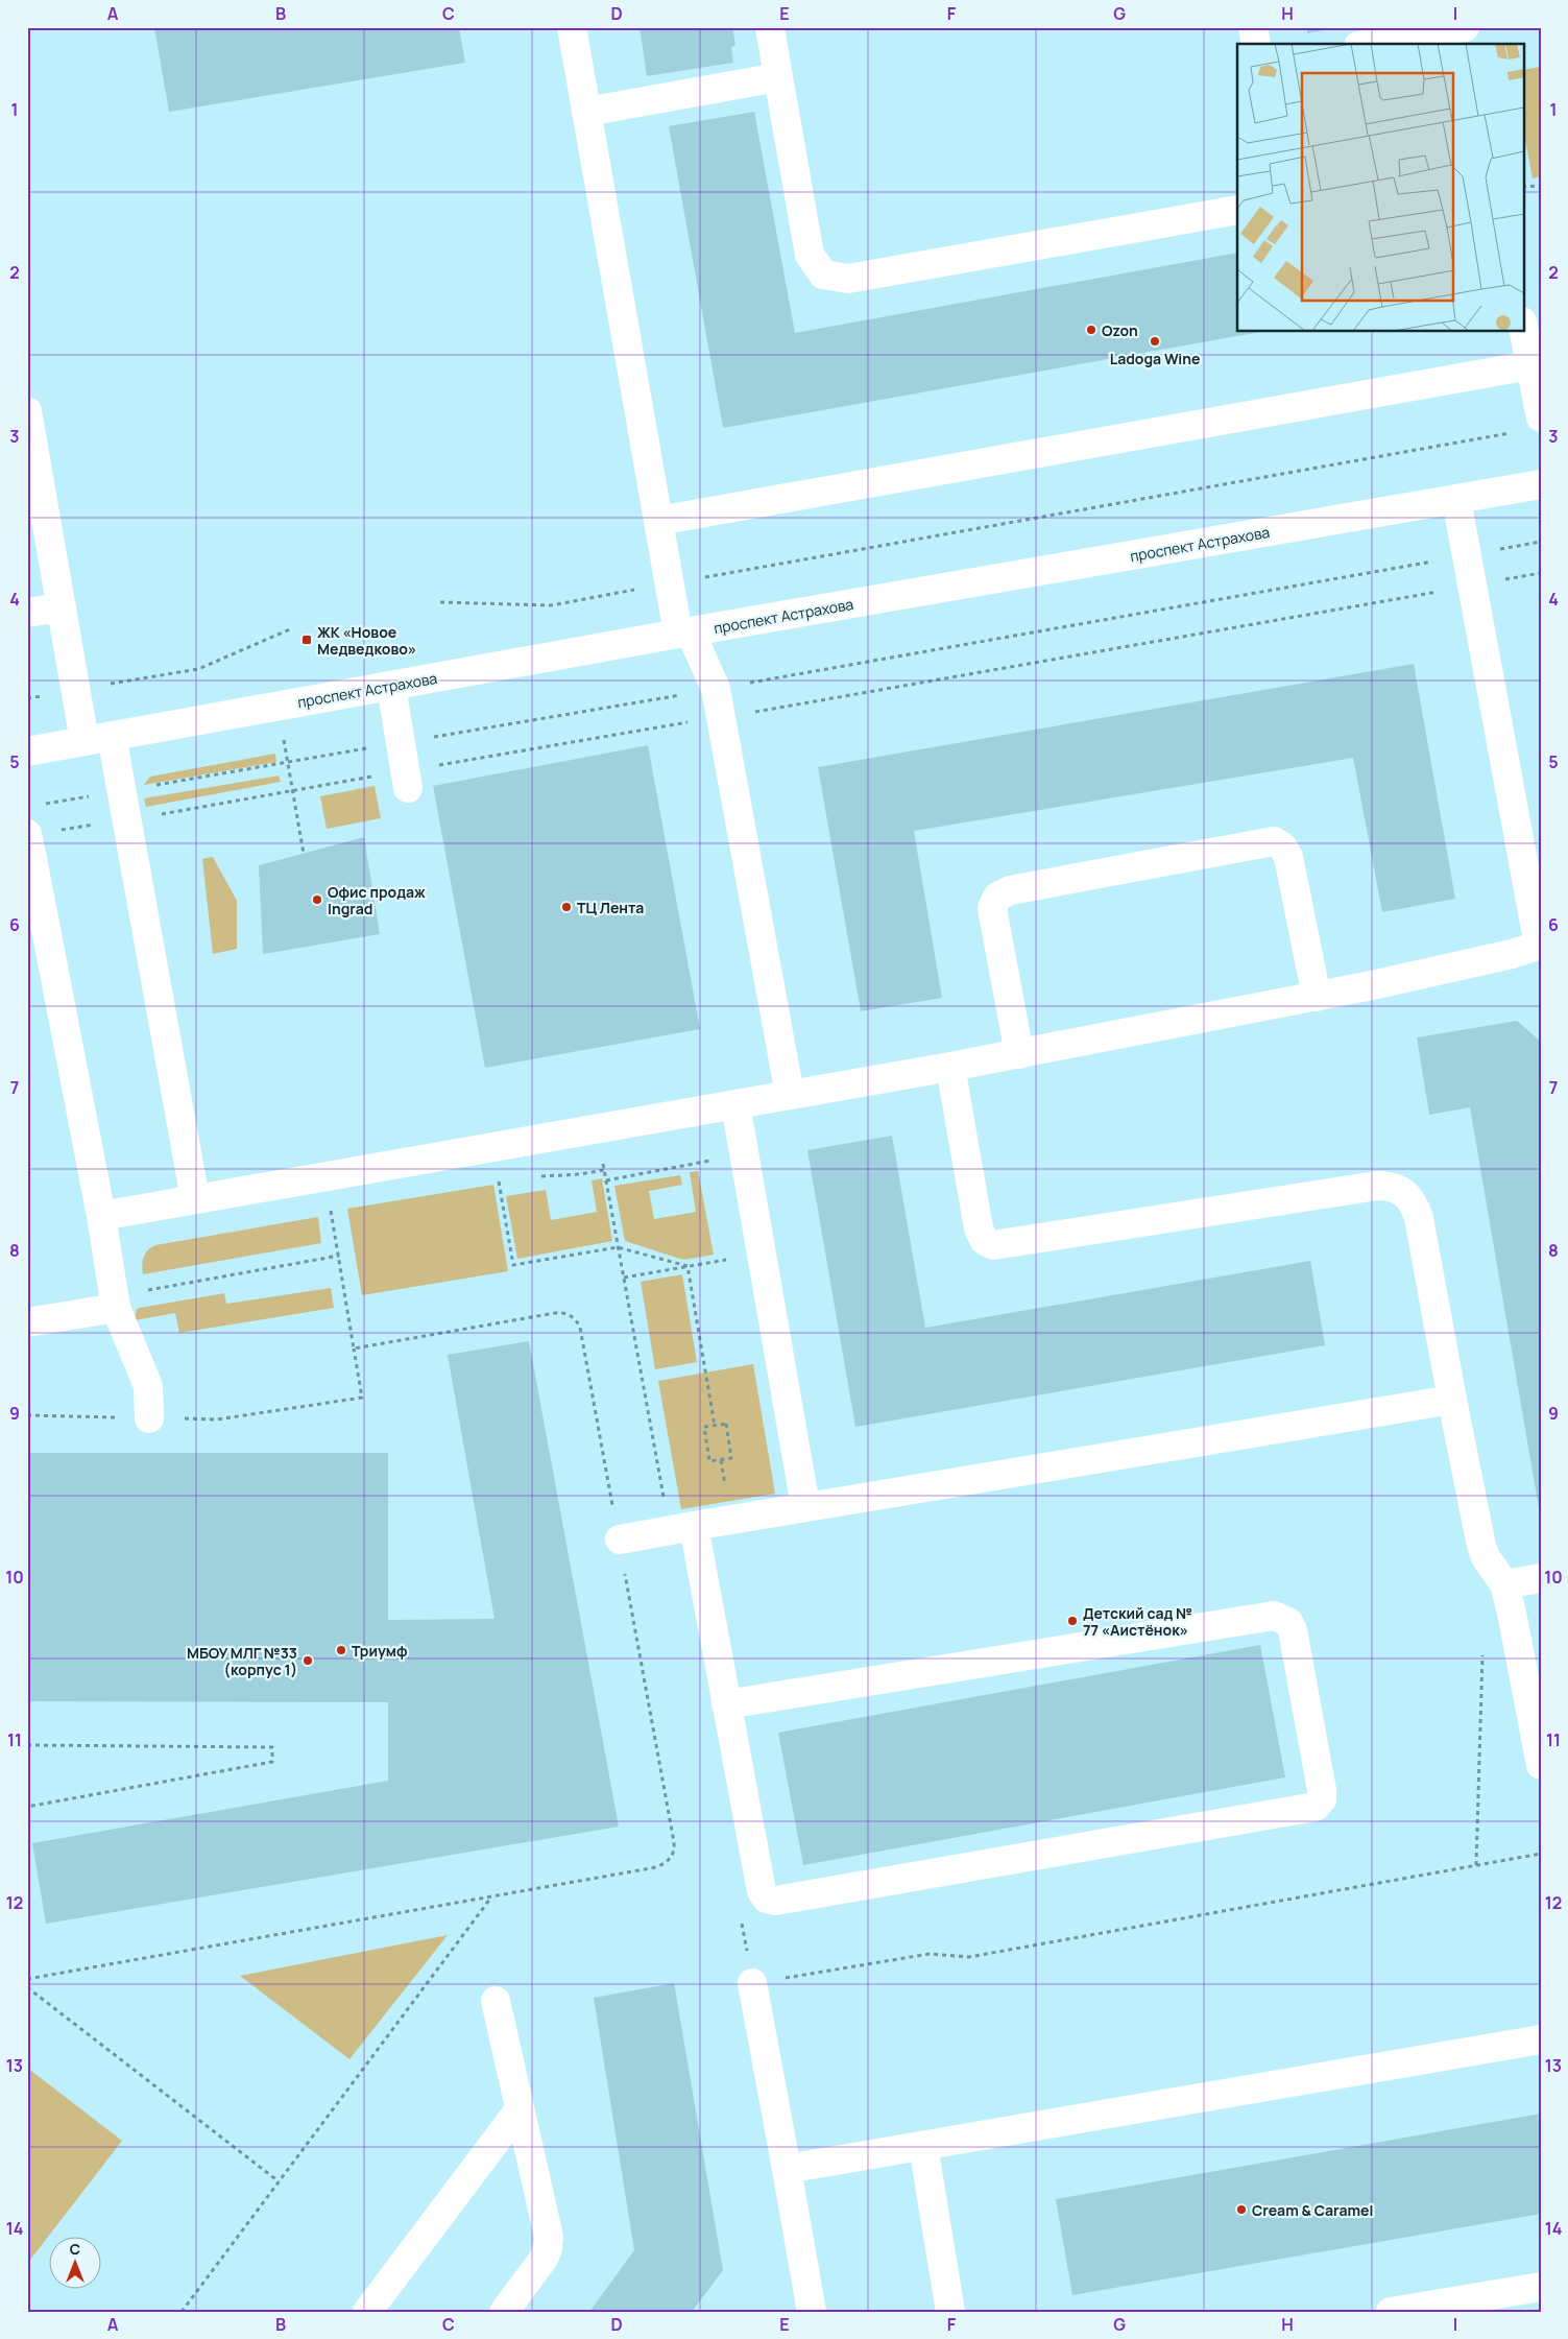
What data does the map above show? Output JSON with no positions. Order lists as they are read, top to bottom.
{
  "streets": {
    "street": ["проспект Астрахова"]
  },
  "places": {
    "other": [
      "Ozon",
      "Ladoga Wine",
      "Офис продаж Ingrad",
      "ТЦ Лента",
      "Детский сад № 77 «Аистёнок»",
      "Триумф",
      "МБОУ МЛГ №33 (корпус 1)",
      "Cream & Caramel"
    ],
    "transit": ["ЖК «Новое Медведково»"]
  },
  "north": "top",
  "grid": {
    "columns": [
      "A",
      "B",
      "C",
      "D",
      "E",
      "F",
      "G",
      "H",
      "I"
    ],
    "rows": [
      "1",
      "2",
      "3",
      "4",
      "5",
      "6",
      "7",
      "8",
      "9",
      "10",
      "11",
      "12",
      "13",
      "14"
    ]
  }
}
